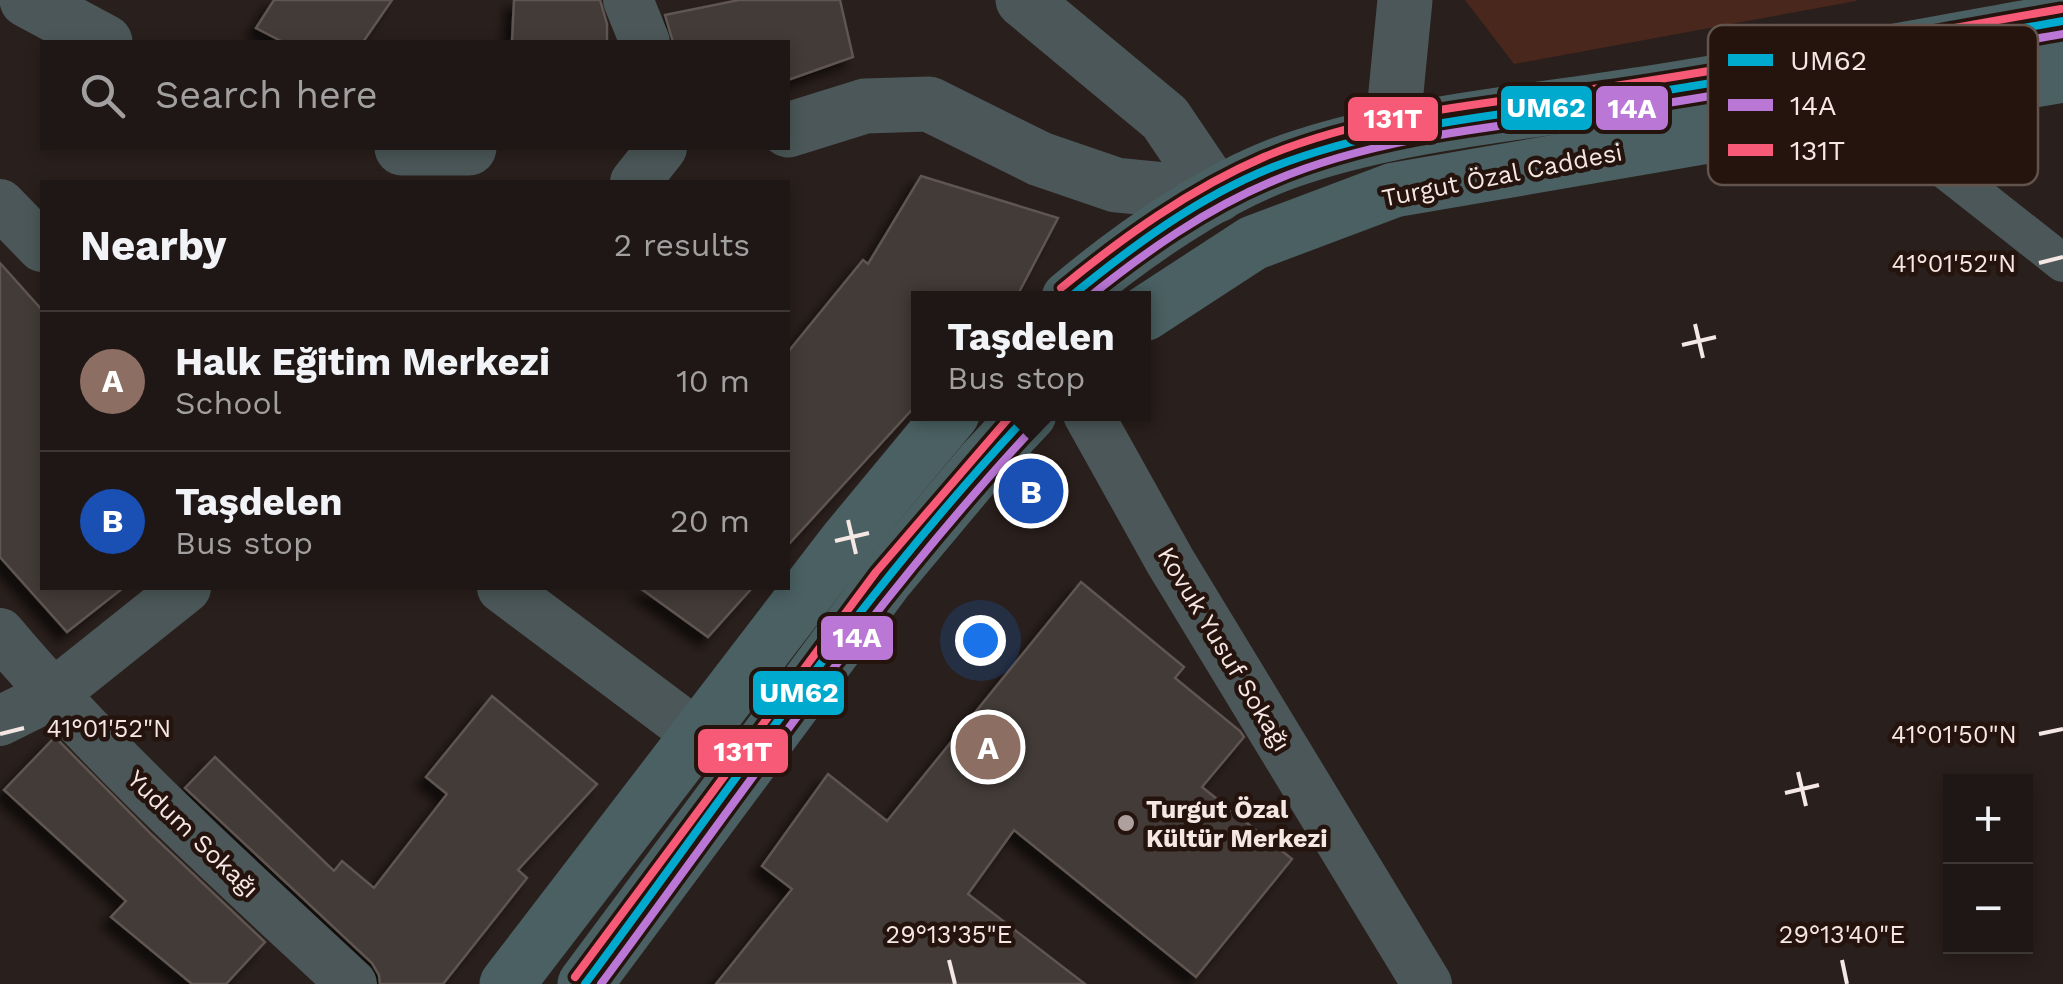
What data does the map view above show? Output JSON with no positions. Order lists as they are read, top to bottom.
{
  "streets": {
    "main road": ["Turgut Özal Caddesi"],
    "street": ["Kovuk Yusuf Sokağı", "Yudum Sokağı"]
  },
  "places": ["Turgut Özal Kültür Merkezi"],
  "lines": ["transit line 131T", "transit line UM62", "transit line 14A"],
  "legend": ["UM62", "14A", "131T"],
  "page": {
    "search": "Search here",
    "heading": ["Nearby", "2 results"],
    "popup": ["Taşdelen", "Bus stop"],
    "list": [
      {
        "mark": "A",
        "name": "Halk Eğitim Merkezi",
        "note": "School",
        "value": "10 m"
      },
      {
        "mark": "B",
        "name": "Taşdelen",
        "note": "Bus stop",
        "value": "20 m"
      }
    ],
    "pins": ["B", "A"],
    "map_buttons": ["+", "−"]
  },
  "coordinates": [
    "41°01'52\"N",
    "41°01'50\"N",
    "29°13'35\"E",
    "29°13'40\"E"
  ]
}
